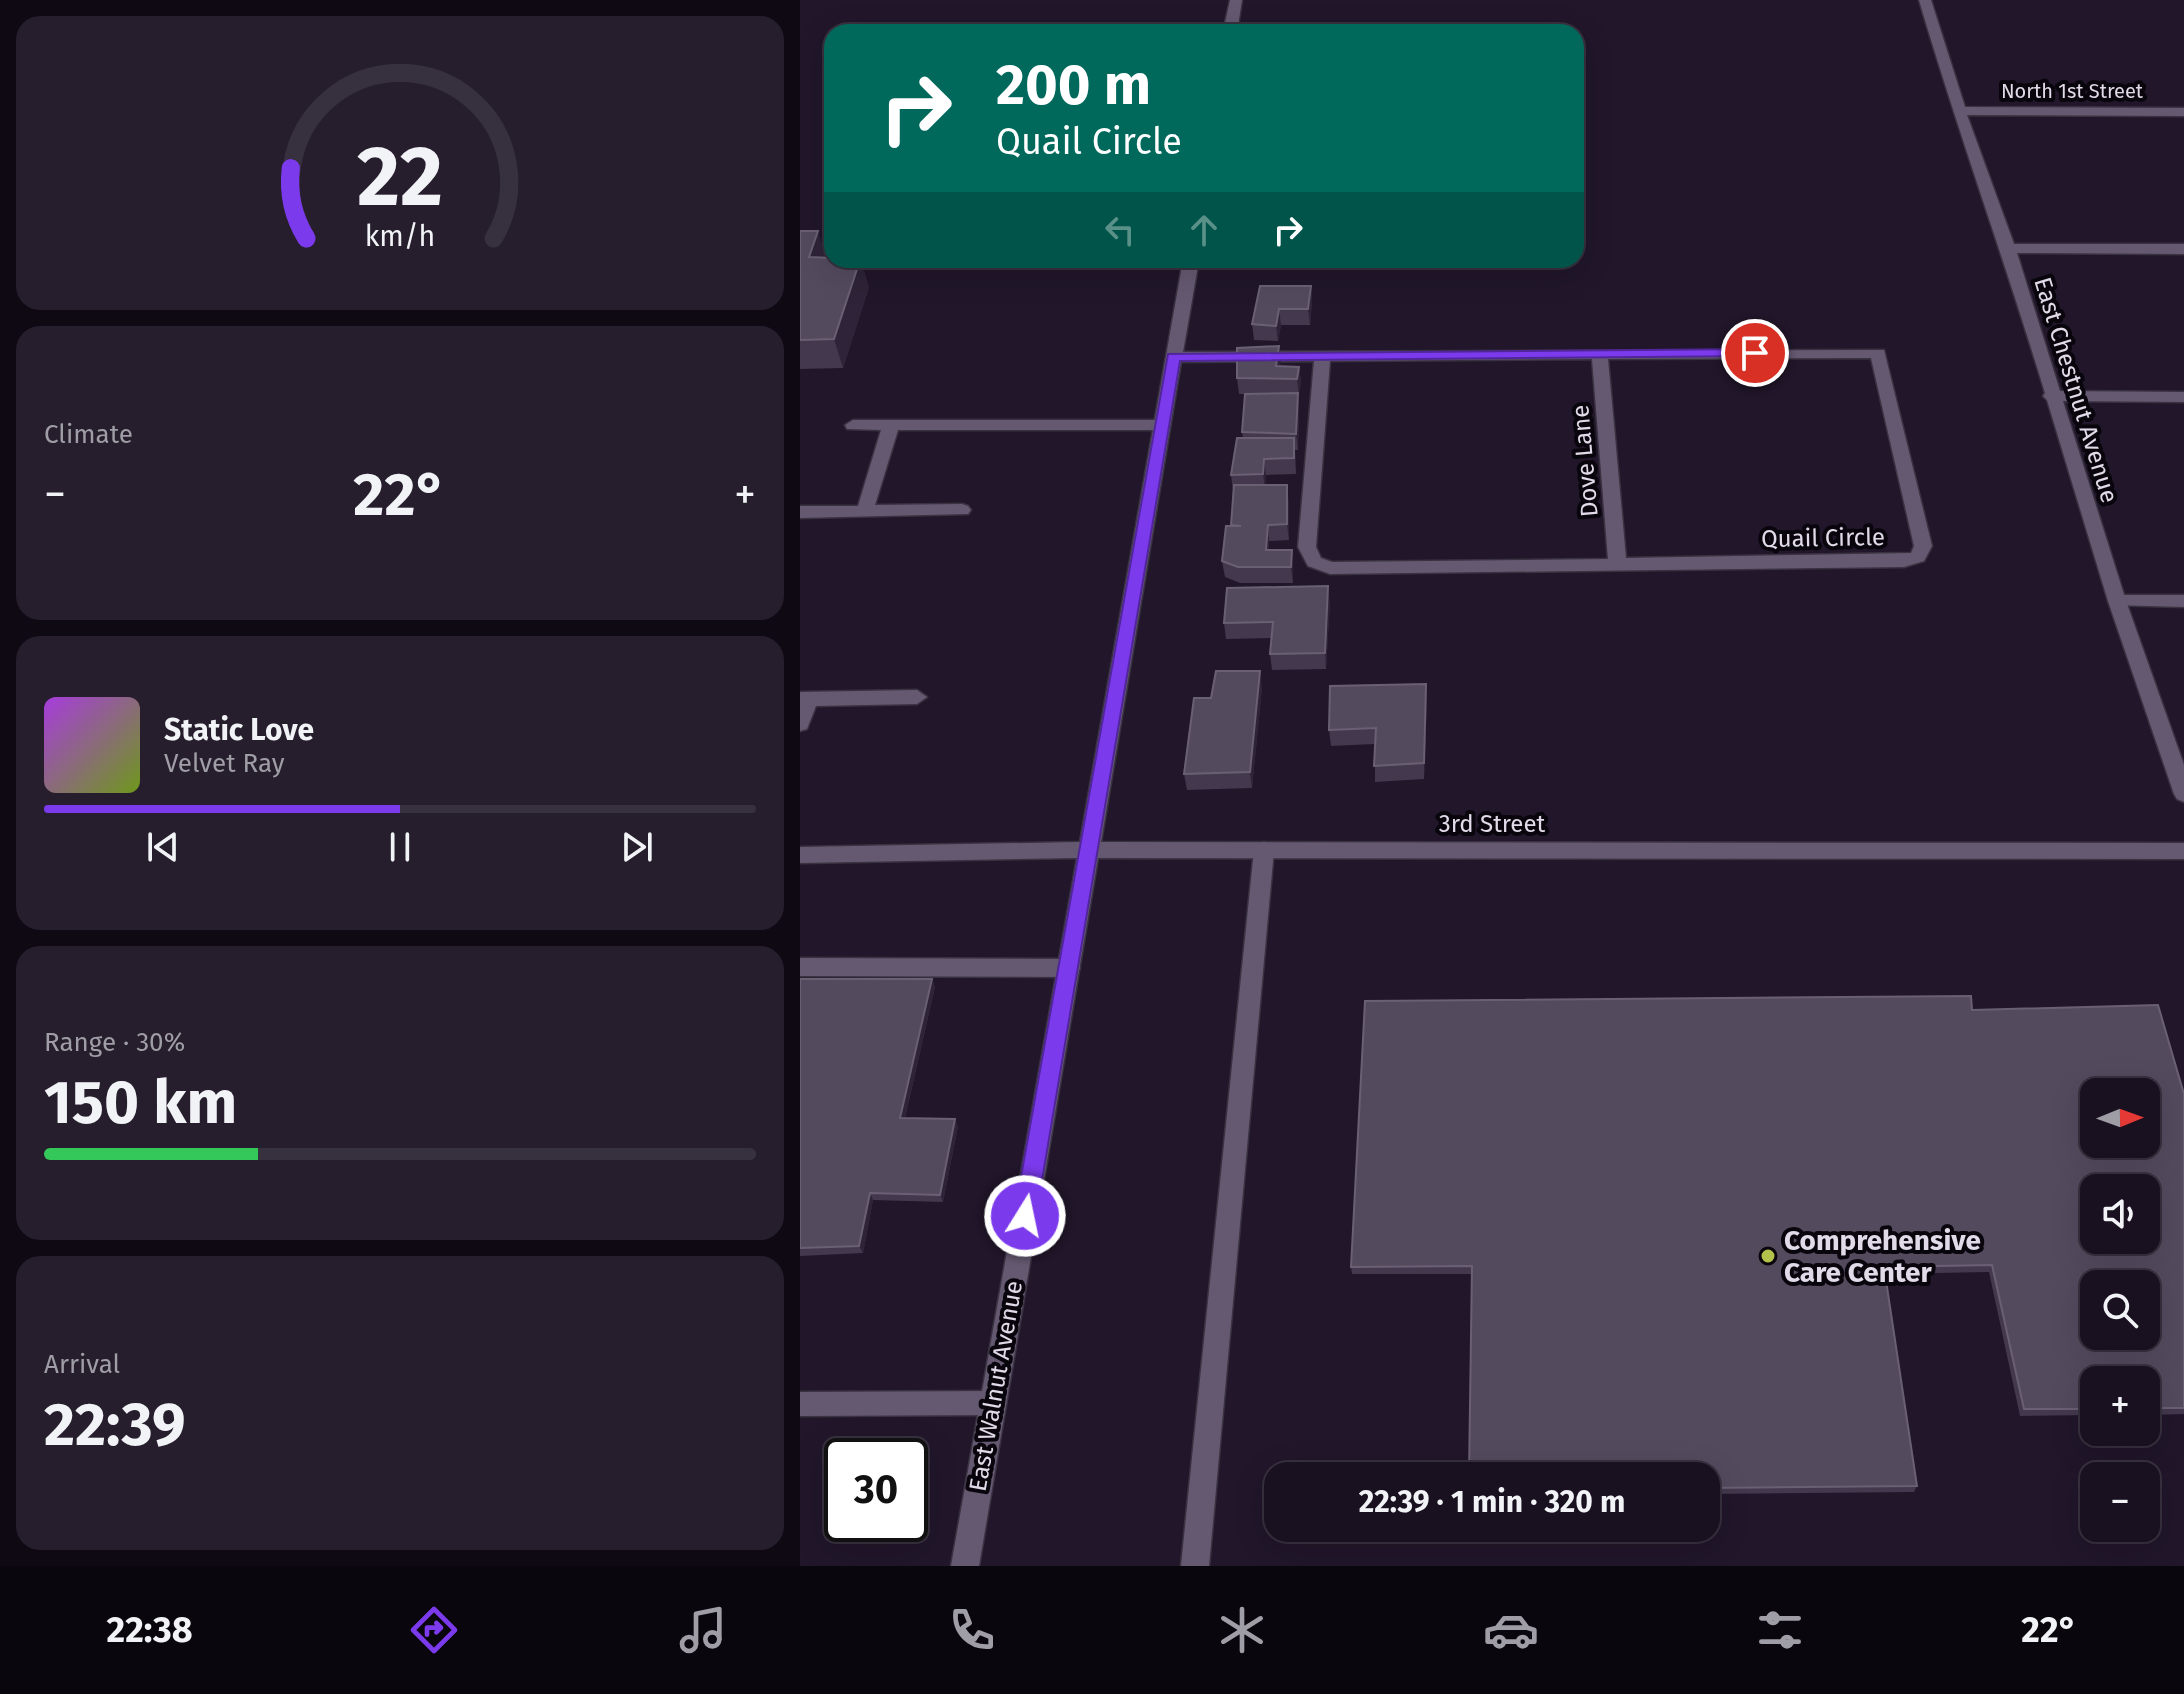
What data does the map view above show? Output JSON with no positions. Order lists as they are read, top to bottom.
{
  "streets": {
    "street": [
      "North 1st Street",
      "East Chestnut Avenue",
      "Dove Lane",
      "Quail Circle",
      "3rd Street",
      "East Walnut Avenue"
    ]
  },
  "crossings": [
    ["North 1st Street", "East Chestnut Avenue"],
    ["Dove Lane", "Quail Circle"],
    ["Quail Circle", "East Walnut Avenue"],
    ["3rd Street", "East Walnut Avenue"]
  ],
  "places": ["Comprehensive Care Center"],
  "north": "right",
  "page": {
    "turn": ["200 m", "Quail Circle"],
    "tile": [
      "Climate",
      ["Range · 30%", "150 km"],
      ["Arrival", "22:39"]
    ],
    "heat": ["−", "22°", "+"],
    "song": ["Static Love", "Velvet Ray"],
    "map_buttons": ["+", "−"],
    "limit": "30",
    "trip": "22:39 · 1 min · 320 m",
    "tabs": ["22:38", "22°"],
    "gauge": ["22", "km/h"]
  }
}
